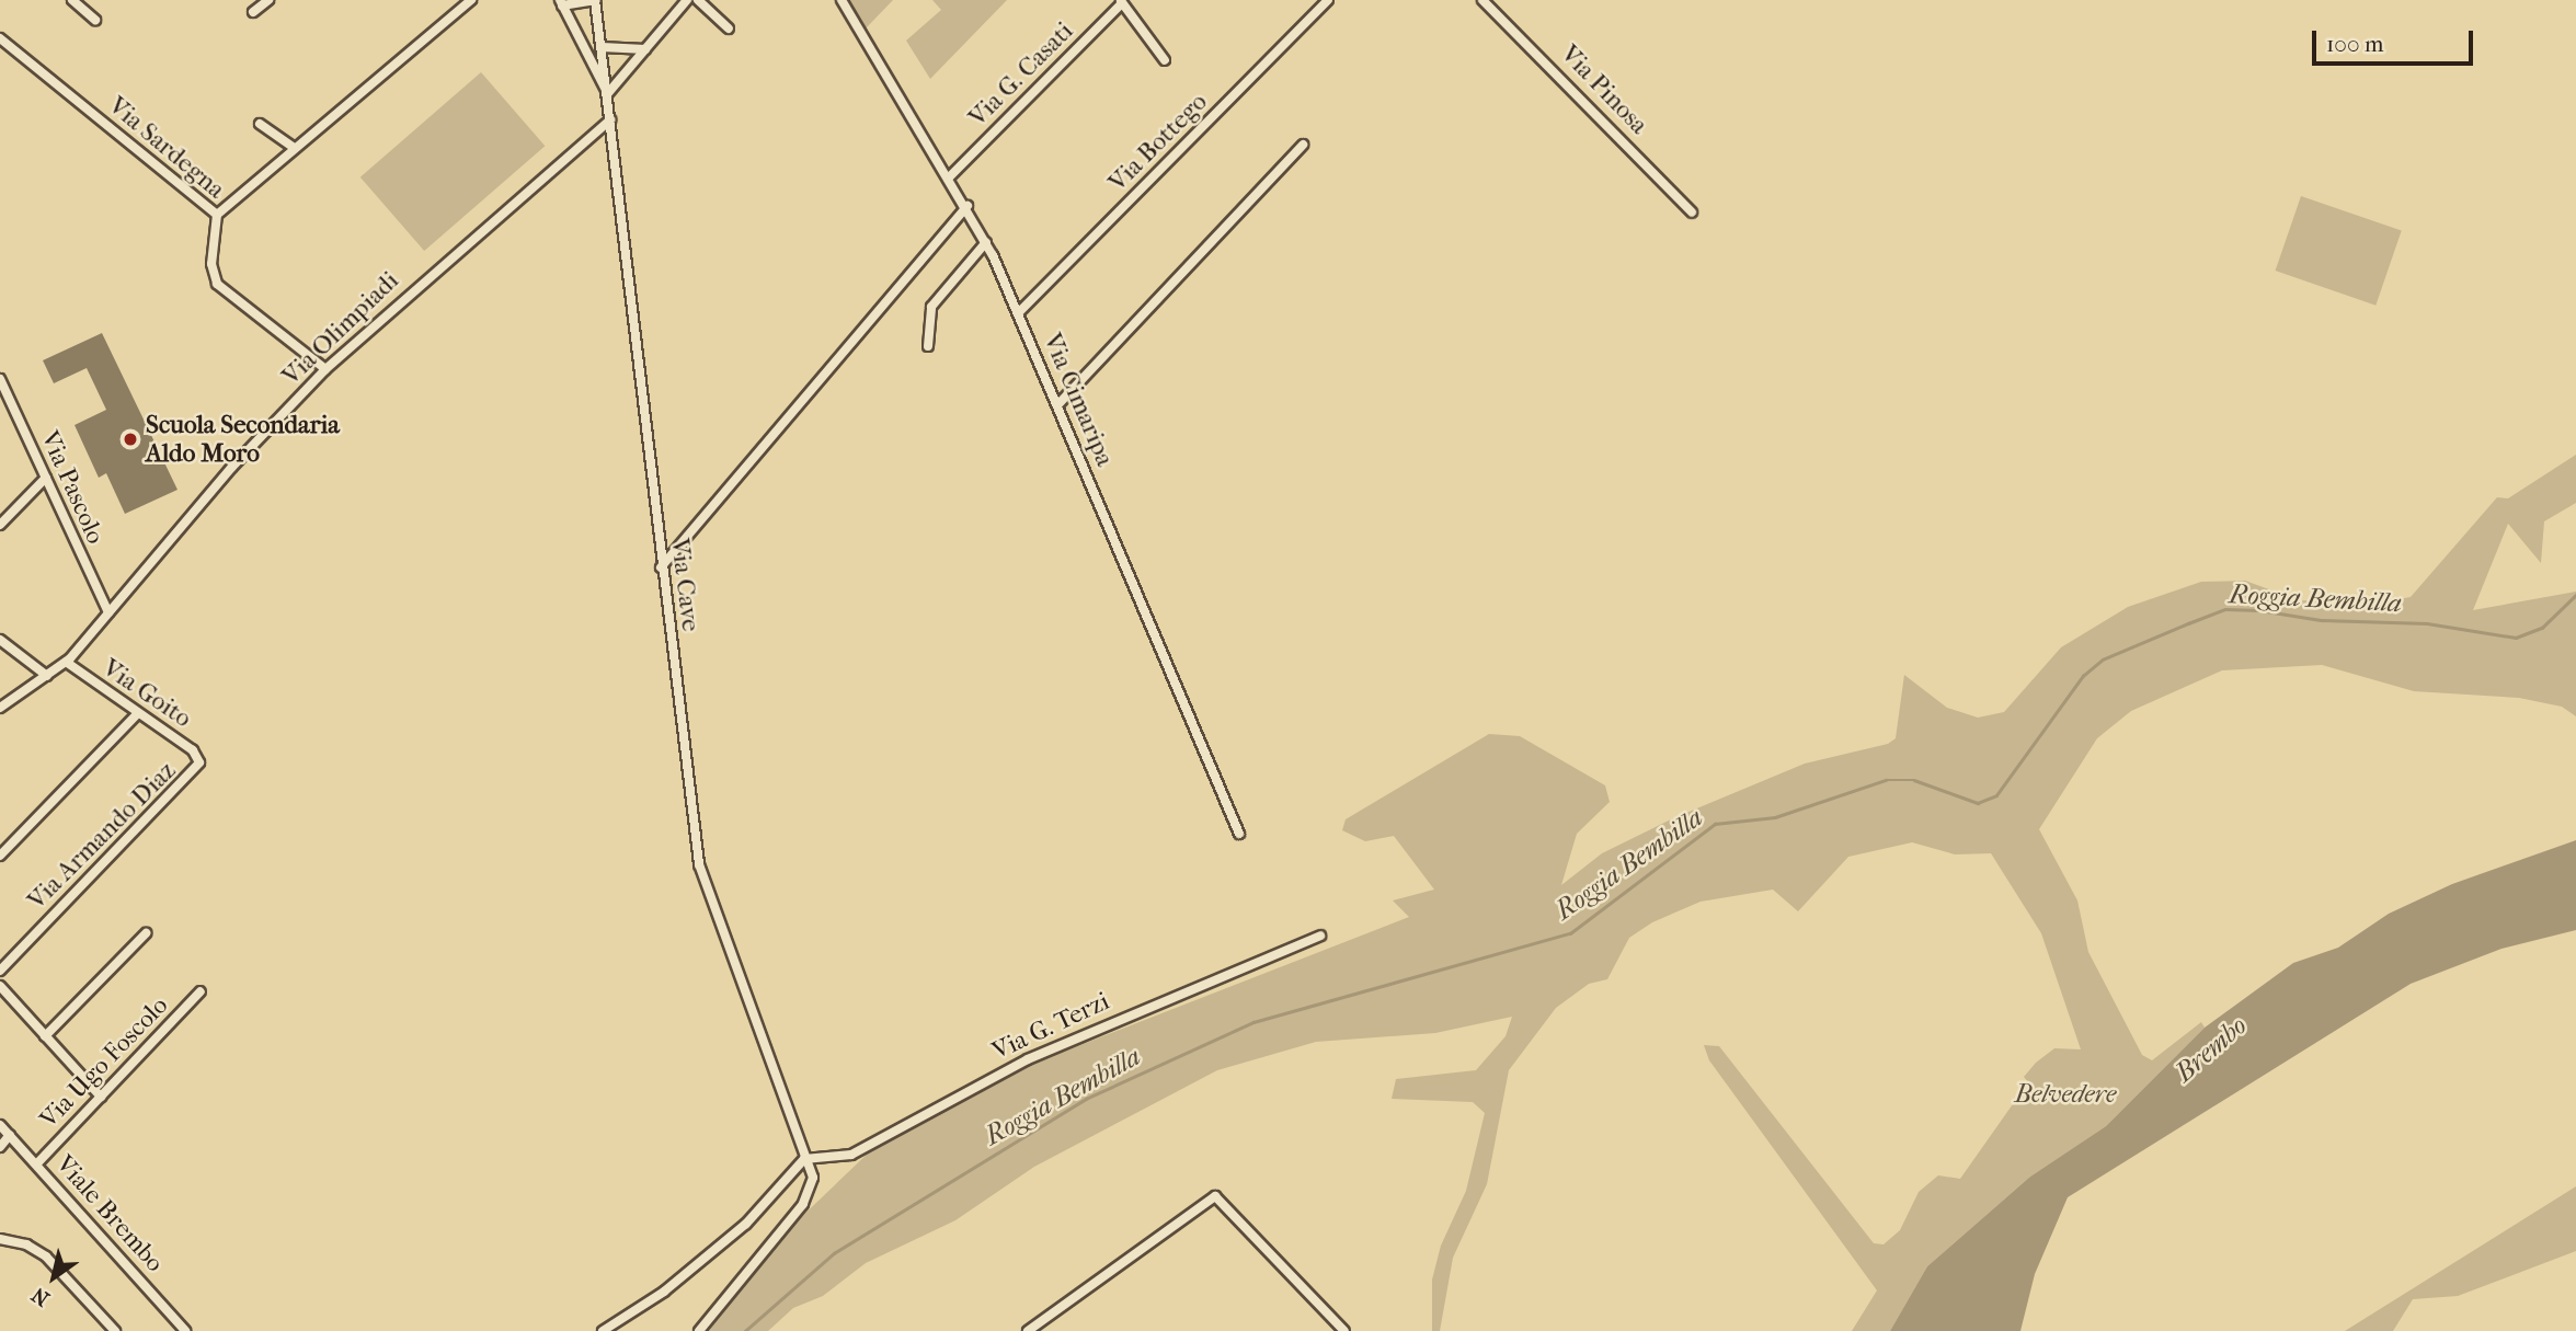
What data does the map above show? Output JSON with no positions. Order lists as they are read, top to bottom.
{
  "streets": {
    "street": [
      "Via G. Casati",
      "Via Pinosa",
      "Via Bottego",
      "Via Sardegna",
      "Via Olimpiadi",
      "Via Cimaripa",
      "Via Pascolo",
      "Via Cave",
      "Via Goito",
      "Via Armando Diaz",
      "Via G. Terzi",
      "Via Ugo Foscolo",
      "Viale Brembo"
    ]
  },
  "crossings": [
    ["Via G. Casati", "Via Cimaripa"],
    ["Via Bottego", "Via Cimaripa"],
    ["Via Sardegna", "Via Olimpiadi"],
    ["Via Olimpiadi", "Via Pascolo"],
    ["Via Olimpiadi", "Via Cave"],
    ["Via Olimpiadi", "Via Goito"],
    ["Via Cave", "Via G. Terzi"],
    ["Via Goito", "Via Armando Diaz"],
    ["Via Ugo Foscolo", "Viale Brembo"]
  ],
  "water": ["Roggia Bembilla", "Brembo"],
  "parks": ["Belvedere"],
  "places": ["Scuola Secondaria Aldo Moro"],
  "scale_bar": "100 m",
  "north": "bottom left"
}
